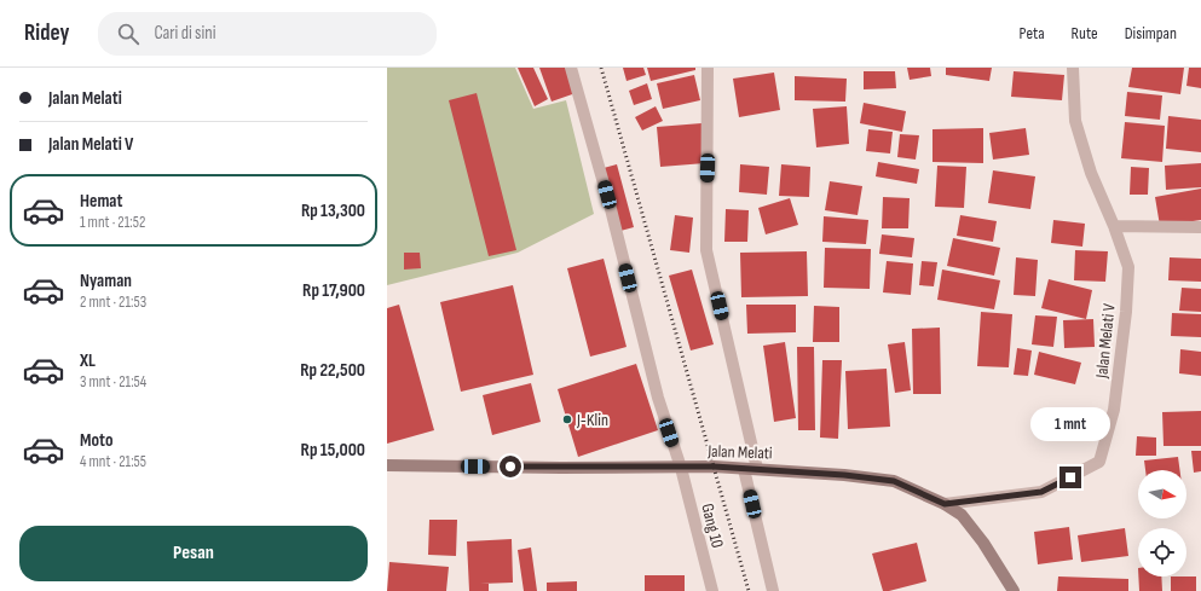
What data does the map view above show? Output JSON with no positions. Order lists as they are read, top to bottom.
{
  "streets": {
    "main road": ["Jalan Melati"],
    "street": ["Jalan Melati V", "Gang 10"]
  },
  "crossings": [
    ["Jalan Melati V", "Jalan Melati"],
    ["Jalan Melati", "Gang 10"]
  ],
  "places": ["J-Klin"],
  "north": "right",
  "page": {
    "header": "Ridey",
    "search": "Cari di sini",
    "nav": ["Peta", "Rute", "Disimpan"],
    "banner": ["Jalan Melati", "Jalan Melati V"],
    "list": [
      {
        "name": "Hemat",
        "note": "1 mnt · 21:52",
        "value": "Rp 13,300"
      },
      {
        "name": "Nyaman",
        "note": "2 mnt · 21:53",
        "value": "Rp 17,900"
      },
      {
        "name": "XL",
        "note": "3 mnt · 21:54",
        "value": "Rp 22,500"
      },
      {
        "name": "Moto",
        "note": "4 mnt · 21:55",
        "value": "Rp 15,000"
      }
    ],
    "bubble": "1 mnt",
    "buttons": "Pesan"
  }
}
